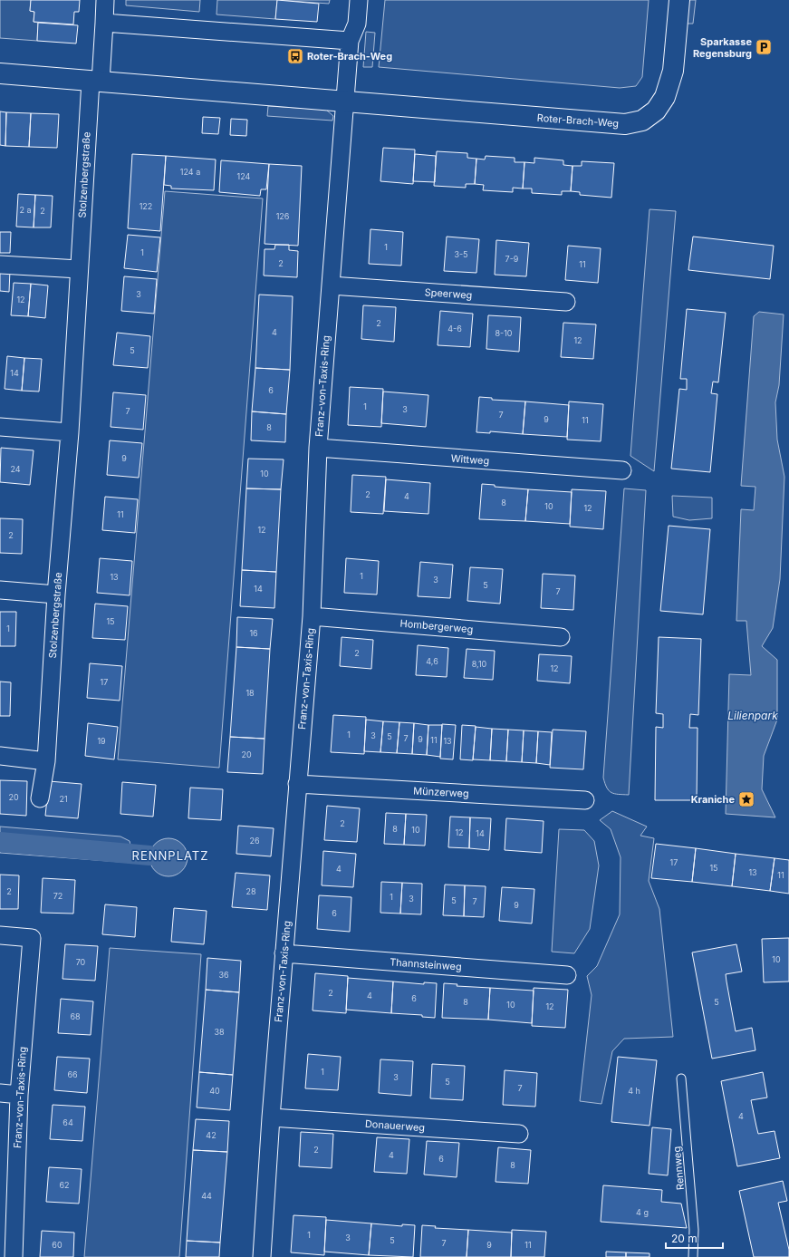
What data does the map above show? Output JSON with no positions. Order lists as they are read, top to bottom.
{
  "streets": {
    "street": [
      "Roter-Brach-Weg",
      "Stolzenbergstraße",
      "Speerweg",
      "Franz-von-Taxis-Ring",
      "Wittweg",
      "Hombergerweg",
      "Münzerweg",
      "Thannsteinweg",
      "Donauerweg"
    ],
    "lane": ["Rennweg"]
  },
  "crossings": [
    ["Roter-Brach-Weg", "Stolzenbergstraße"],
    ["Roter-Brach-Weg", "Franz-von-Taxis-Ring"],
    ["Speerweg", "Franz-von-Taxis-Ring"],
    ["Franz-von-Taxis-Ring", "Wittweg"],
    ["Franz-von-Taxis-Ring", "Hombergerweg"],
    ["Franz-von-Taxis-Ring", "Münzerweg"],
    ["Franz-von-Taxis-Ring", "Thannsteinweg"],
    ["Franz-von-Taxis-Ring", "Donauerweg"]
  ],
  "districts": ["RENNPLATZ"],
  "water": ["Lilienpark"],
  "places": {
    "parking": ["Sparkasse Regensburg"],
    "bus stop": ["Roter-Brach-Weg"],
    "place": ["Kraniche"]
  },
  "house_numbers": [
    "124 a",
    "124",
    "122",
    "2 a",
    "2",
    "126",
    "1",
    "1",
    "3-5",
    "7-9",
    "2",
    "11",
    "3",
    "12",
    "2",
    "4-6",
    "4",
    "8-10",
    "12",
    "5",
    "14",
    "6",
    "1",
    "3",
    "7",
    "7",
    "9",
    "11",
    "8",
    "9",
    "24",
    "10",
    "2",
    "4",
    "8",
    "10",
    "12",
    "11",
    "12",
    "2",
    "1",
    "13",
    "3",
    "5",
    "14",
    "7",
    "15",
    "1",
    "16",
    "2",
    "4,6",
    "8,10",
    "12",
    "17",
    "18",
    "1",
    "3",
    "5",
    "7",
    "9",
    "11",
    "19",
    "13",
    "20",
    "20",
    "21",
    "2",
    "8",
    "10",
    "12",
    "14",
    "26",
    "17",
    "15",
    "4",
    "13",
    "11",
    "2",
    "28",
    "72",
    "1",
    "3",
    "5",
    "7",
    "9",
    "6",
    "10",
    "70",
    "36",
    "2",
    "4",
    "6",
    "8",
    "5",
    "10",
    "12",
    "68",
    "38",
    "1",
    "66",
    "3",
    "5",
    "7",
    "40",
    "4 h",
    "4",
    "64",
    "42",
    "2",
    "4",
    "6",
    "8",
    "62",
    "44",
    "4 g",
    "1",
    "3",
    "5",
    "7",
    "60",
    "9",
    "11"
  ],
  "scale_bar": "20 m"
}
